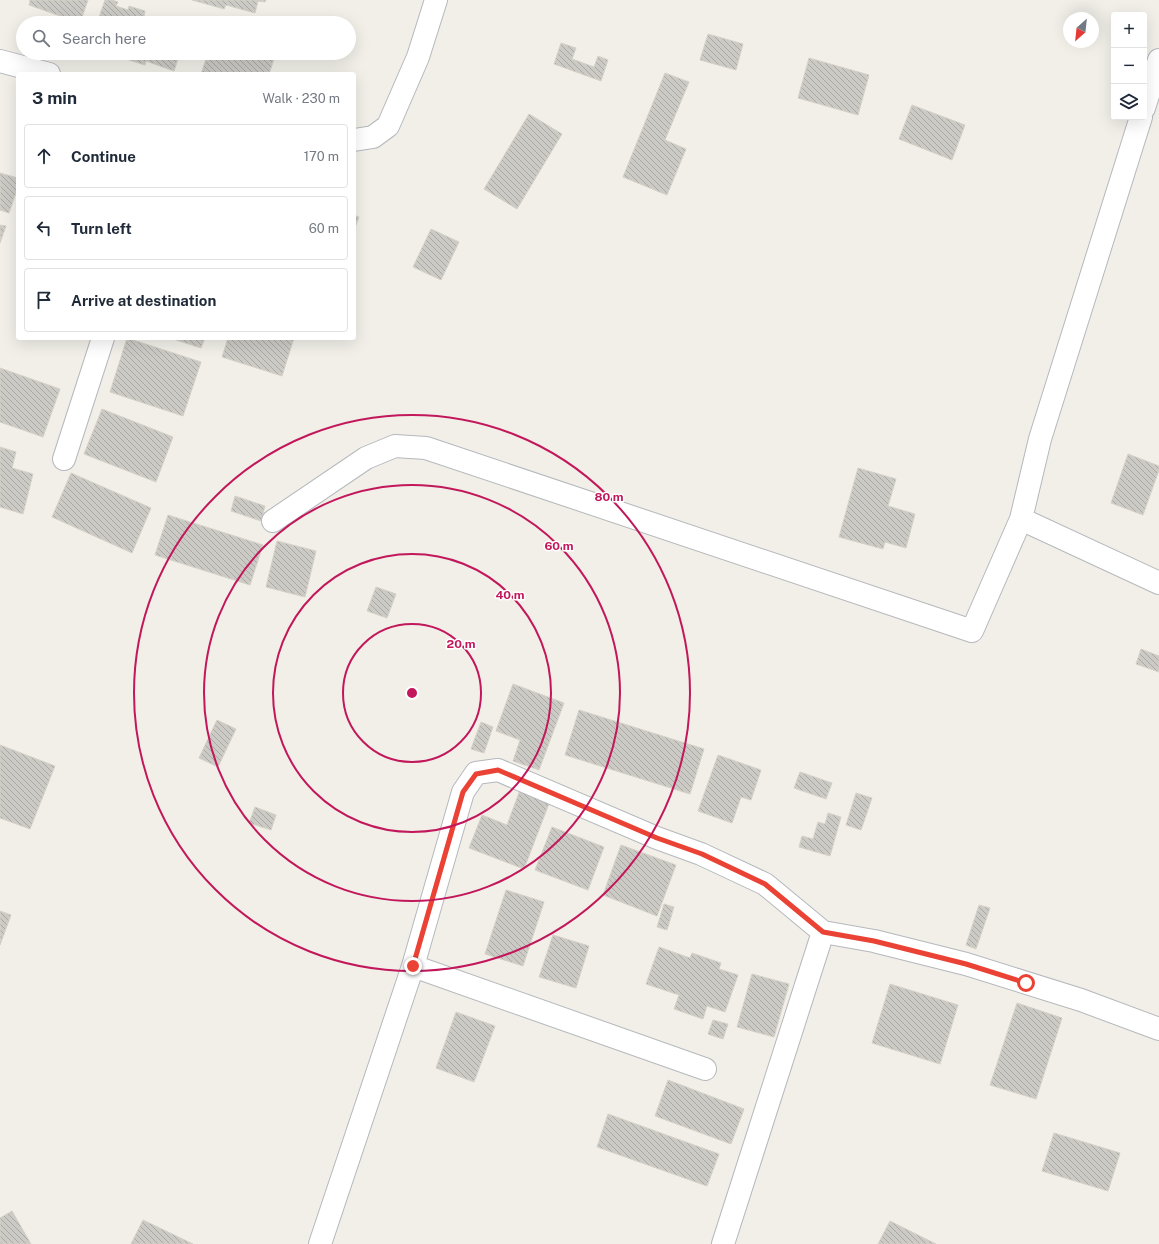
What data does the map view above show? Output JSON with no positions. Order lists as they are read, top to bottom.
{
  "north": "bottom left",
  "page": {
    "map_buttons": ["+", "−"],
    "search": "Search here",
    "heading": ["3 min", "Walk · 230 m"],
    "list": [
      ["Continue", "170 m"],
      ["Turn left", "60 m"],
      "Arrive at destination"
    ]
  },
  "rings": [
    "80 m",
    "60 m",
    "40 m",
    "20 m"
  ]
}
